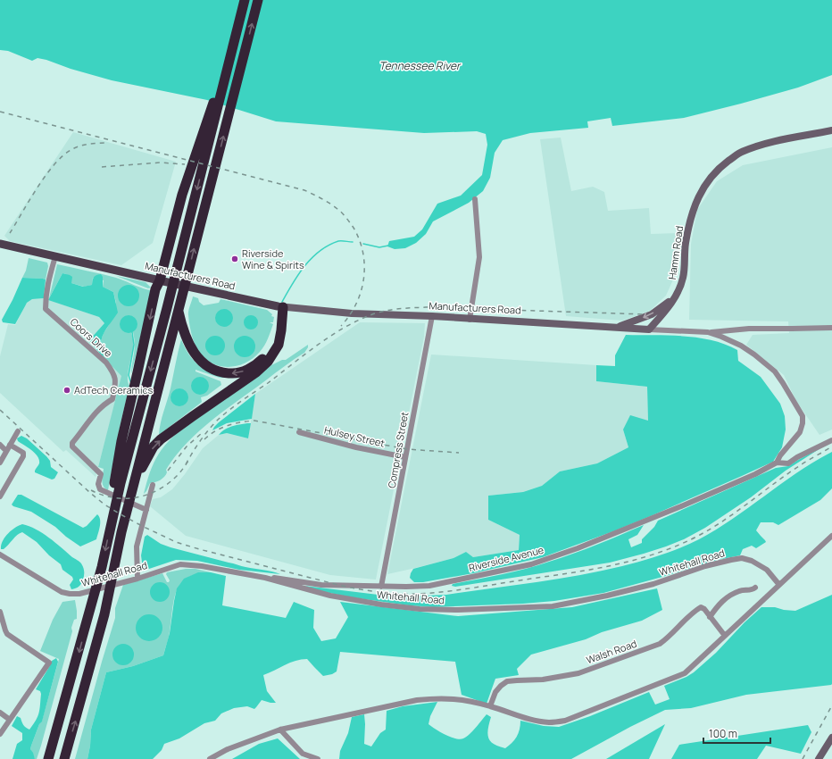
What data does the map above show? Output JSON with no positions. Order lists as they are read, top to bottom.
{
  "streets": {
    "main road": ["Hamm Road", "Manufacturers Road"],
    "street": [
      "Coors Drive",
      "Hulsey Street",
      "Compress Street",
      "Riverside Avenue",
      "Whitehall Road",
      "Walsh Road"
    ]
  },
  "crossings": [
    ["Hamm Road", "Manufacturers Road"],
    ["Manufacturers Road", "Coors Drive"],
    ["Manufacturers Road", "Compress Street"],
    ["Manufacturers Road", "Riverside Avenue"],
    ["Hulsey Street", "Compress Street"],
    ["Compress Street", "Riverside Avenue"],
    ["Riverside Avenue", "Whitehall Road"]
  ],
  "water": ["Tennessee River"],
  "places": ["Riverside Wine & Spirits", "AdTech Ceramics"],
  "scale_bar": "100 m"
}
